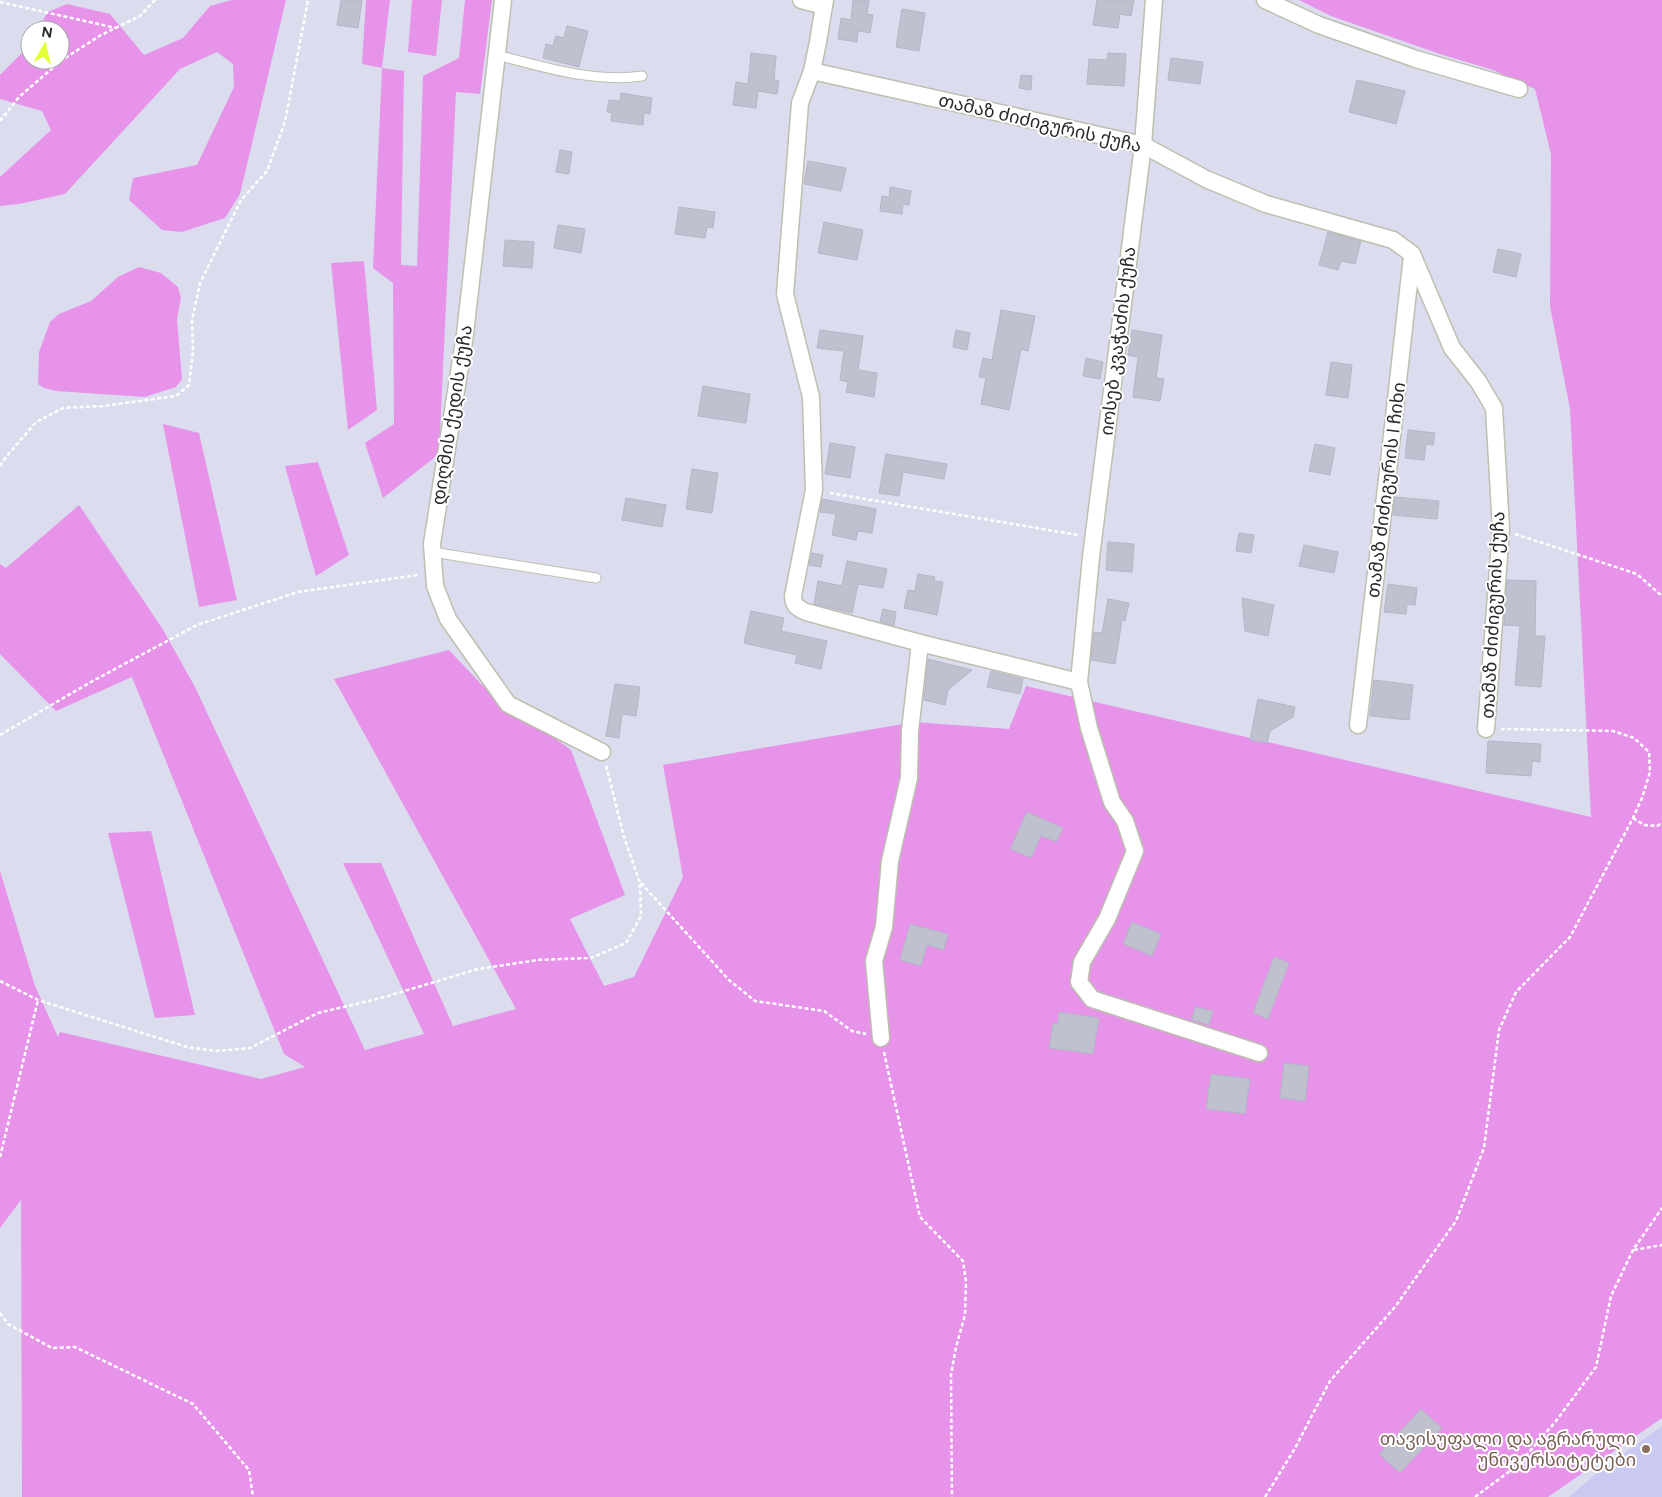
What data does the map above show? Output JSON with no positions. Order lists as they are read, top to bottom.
{
  "streets": {
    "street": [
      "თამაზ ძიძიგურის ქუჩა",
      "იოსებ კვაჭაძის ქუჩა",
      "დიღმის ქედის ქუჩა",
      "თამაზ ძიძიგურის I ჩიხი"
    ]
  },
  "crossings": [
    ["თამაზ ძიძიგურის ქუჩა", "იოსებ კვაჭაძის ქუჩა"],
    ["თამაზ ძიძიგურის ქუჩა", "თამაზ ძიძიგურის I ჩიხი"]
  ],
  "places": ["თავისუფალი და აგრარული უნივერსიტეტები"],
  "north": "top"
}
